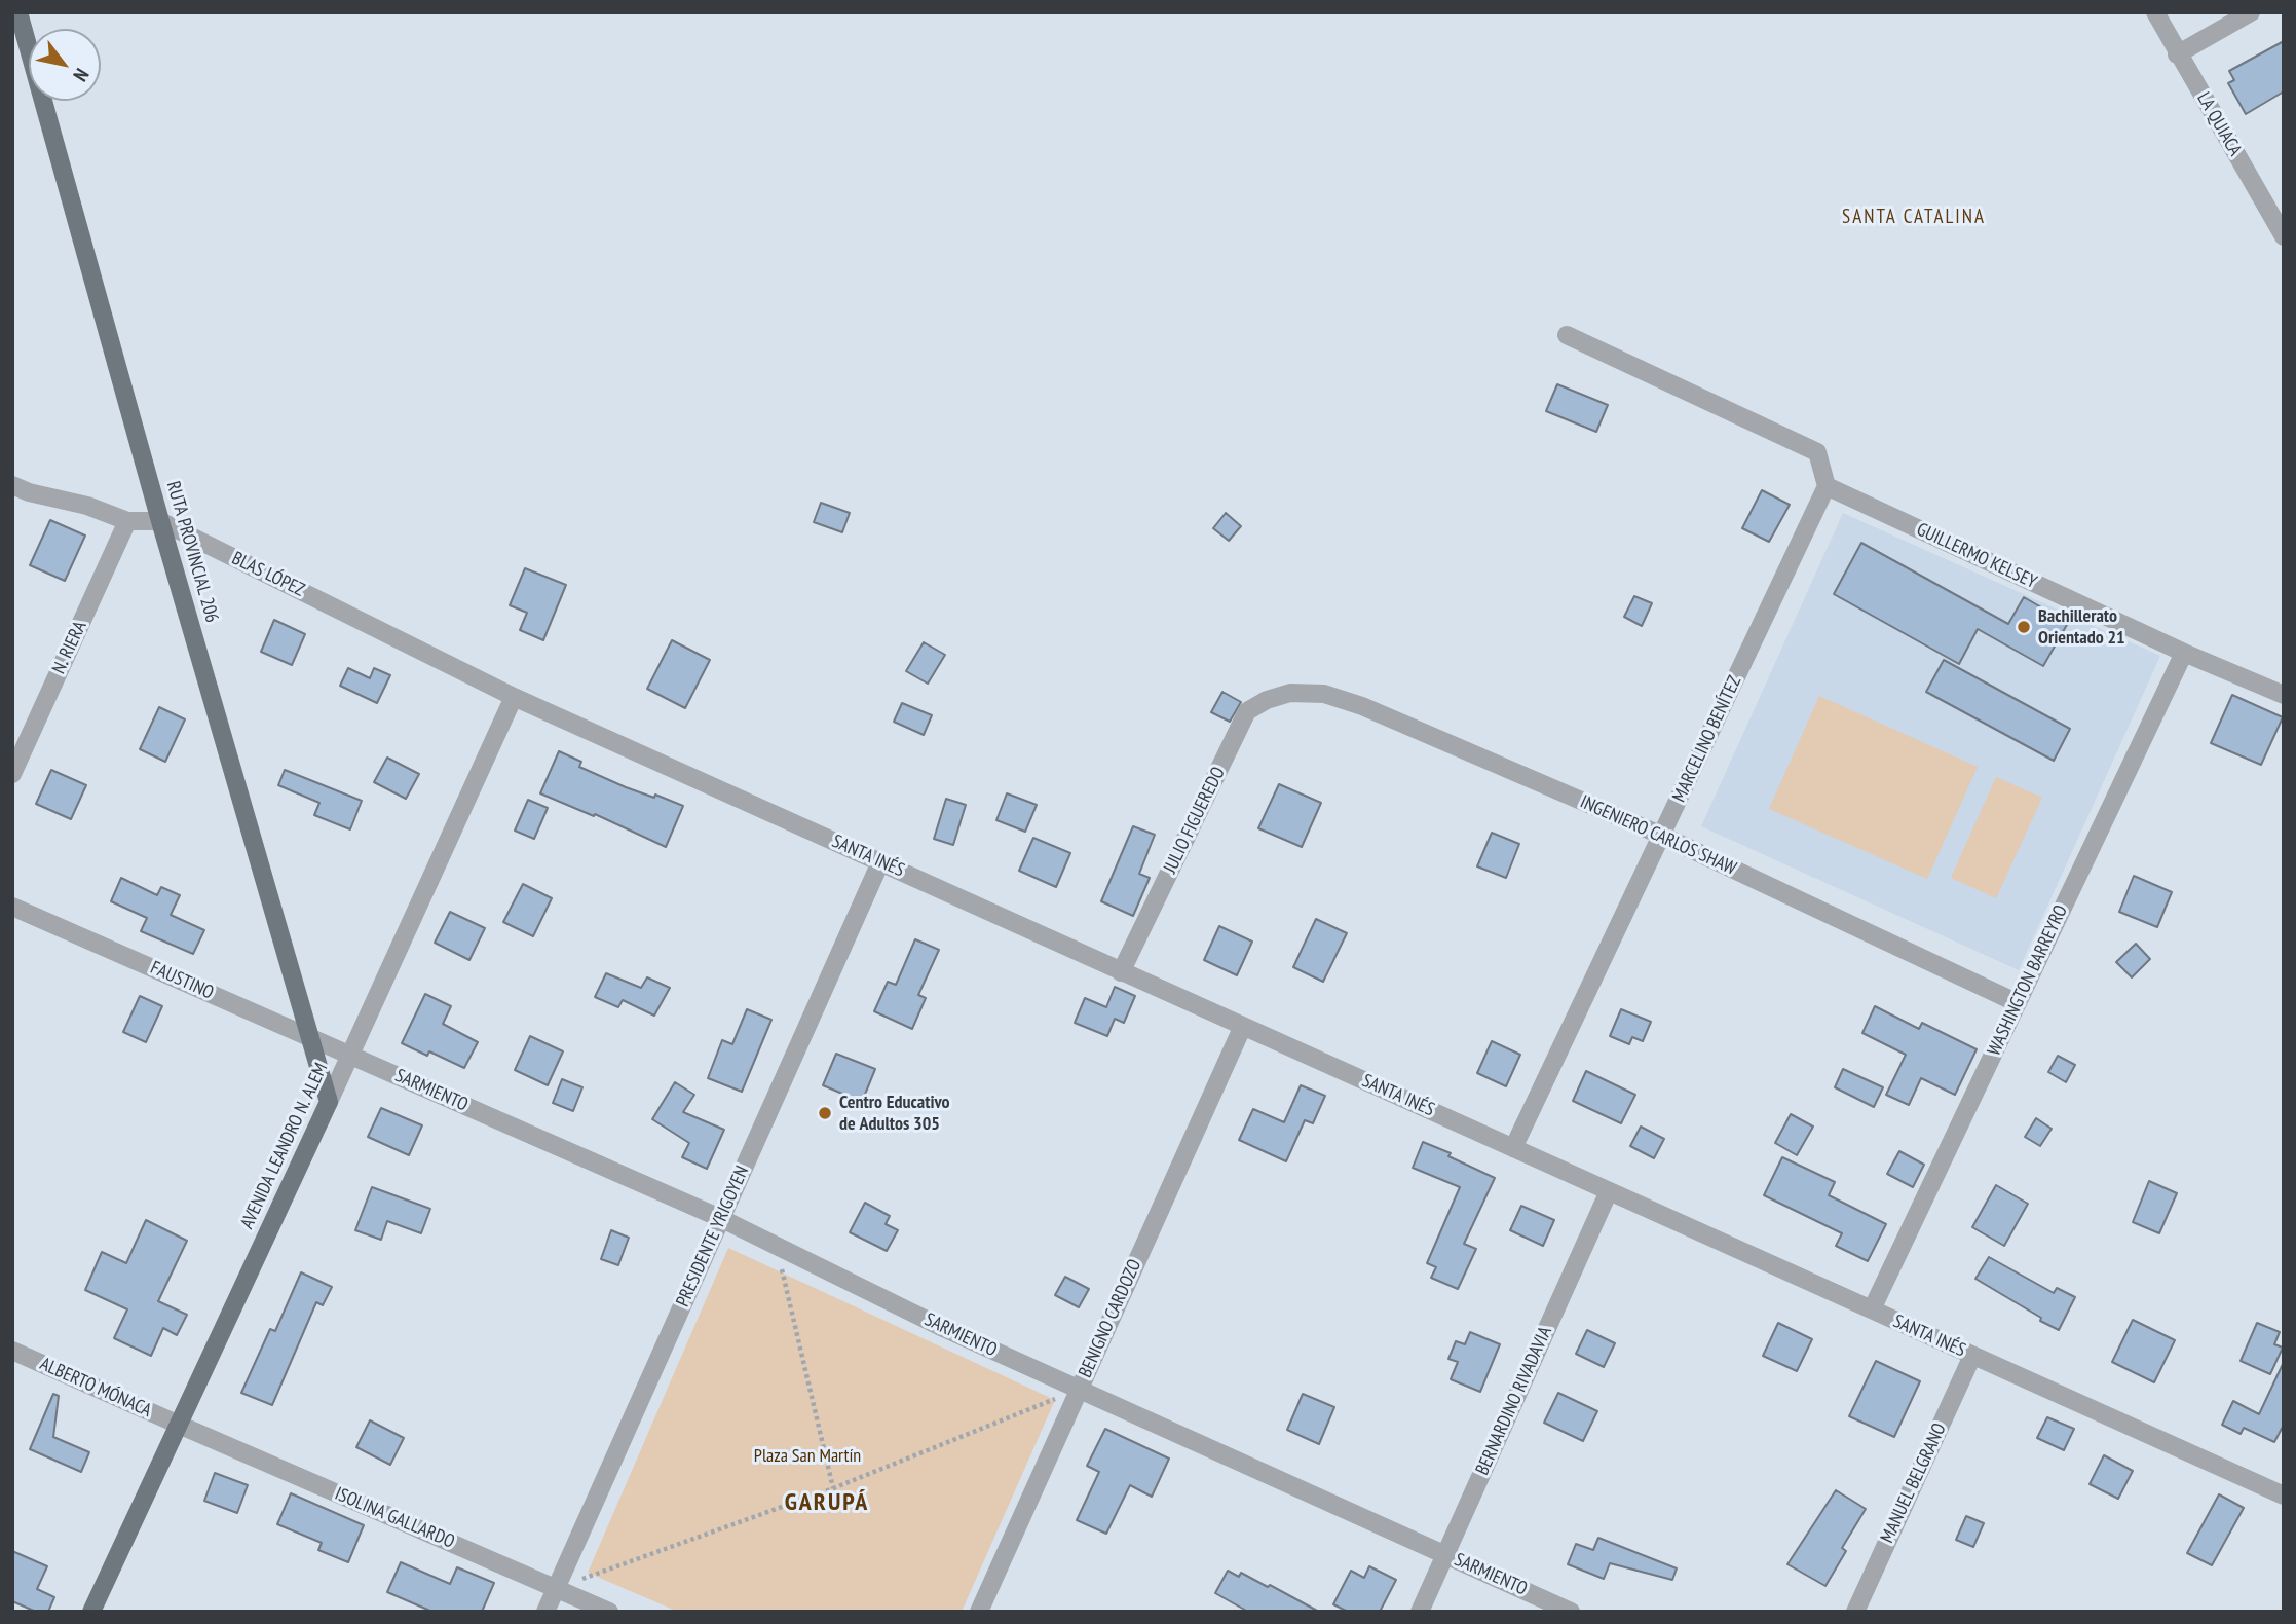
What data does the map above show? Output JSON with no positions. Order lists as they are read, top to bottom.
{
  "streets": {
    "main road": ["RUTA PROVINCIAL 206", "AVENIDA LEANDRO N. ALEM"],
    "street": [
      "LA QUIACA",
      "GUILLERMO KELSEY",
      "BLAS LÓPEZ",
      "N. RIERA",
      "MARCELINO BENÍTEZ",
      "JULIO FIGUEREDO",
      "INGENIERO CARLOS SHAW",
      "SANTA INÉS",
      "FAUSTINO",
      "WASHINGTON BARREYRO",
      "SARMIENTO",
      "PRESIDENTE YRIGOYEN",
      "BENIGNO CARDOZO",
      "ALBERTO MÓNACA",
      "BERNARDINO RIVADAVIA",
      "MANUEL BELGRANO",
      "ISOLINA GALLARDO"
    ]
  },
  "crossings": [
    ["RUTA PROVINCIAL 206", "BLAS LÓPEZ"],
    ["RUTA PROVINCIAL 206", "FAUSTINO"],
    ["RUTA PROVINCIAL 206", "AVENIDA LEANDRO N. ALEM"],
    ["GUILLERMO KELSEY", "MARCELINO BENÍTEZ"],
    ["GUILLERMO KELSEY", "WASHINGTON BARREYRO"],
    ["BLAS LÓPEZ", "N. RIERA"],
    ["BLAS LÓPEZ", "SANTA INÉS"],
    ["BLAS LÓPEZ", "AVENIDA LEANDRO N. ALEM"],
    ["MARCELINO BENÍTEZ", "INGENIERO CARLOS SHAW"],
    ["MARCELINO BENÍTEZ", "SANTA INÉS"],
    ["JULIO FIGUEREDO", "INGENIERO CARLOS SHAW"],
    ["JULIO FIGUEREDO", "SANTA INÉS"],
    ["INGENIERO CARLOS SHAW", "WASHINGTON BARREYRO"],
    ["SANTA INÉS", "WASHINGTON BARREYRO"],
    ["SANTA INÉS", "AVENIDA LEANDRO N. ALEM"],
    ["SANTA INÉS", "PRESIDENTE YRIGOYEN"],
    ["SANTA INÉS", "BENIGNO CARDOZO"],
    ["SANTA INÉS", "BERNARDINO RIVADAVIA"],
    ["SANTA INÉS", "MANUEL BELGRANO"],
    ["FAUSTINO", "SARMIENTO"],
    ["FAUSTINO", "AVENIDA LEANDRO N. ALEM"],
    ["SARMIENTO", "AVENIDA LEANDRO N. ALEM"],
    ["SARMIENTO", "PRESIDENTE YRIGOYEN"],
    ["SARMIENTO", "BENIGNO CARDOZO"],
    ["SARMIENTO", "BERNARDINO RIVADAVIA"],
    ["AVENIDA LEANDRO N. ALEM", "ALBERTO MÓNACA"],
    ["AVENIDA LEANDRO N. ALEM", "ISOLINA GALLARDO"],
    ["PRESIDENTE YRIGOYEN", "ISOLINA GALLARDO"],
    ["ALBERTO MÓNACA", "ISOLINA GALLARDO"]
  ],
  "districts": ["SANTA CATALINA", "GARUPÁ"],
  "parks": ["Plaza San Martín"],
  "places": ["Bachillerato Orientado 21", "Centro Educativo de Adultos 305"],
  "north": "bottom right"
}
